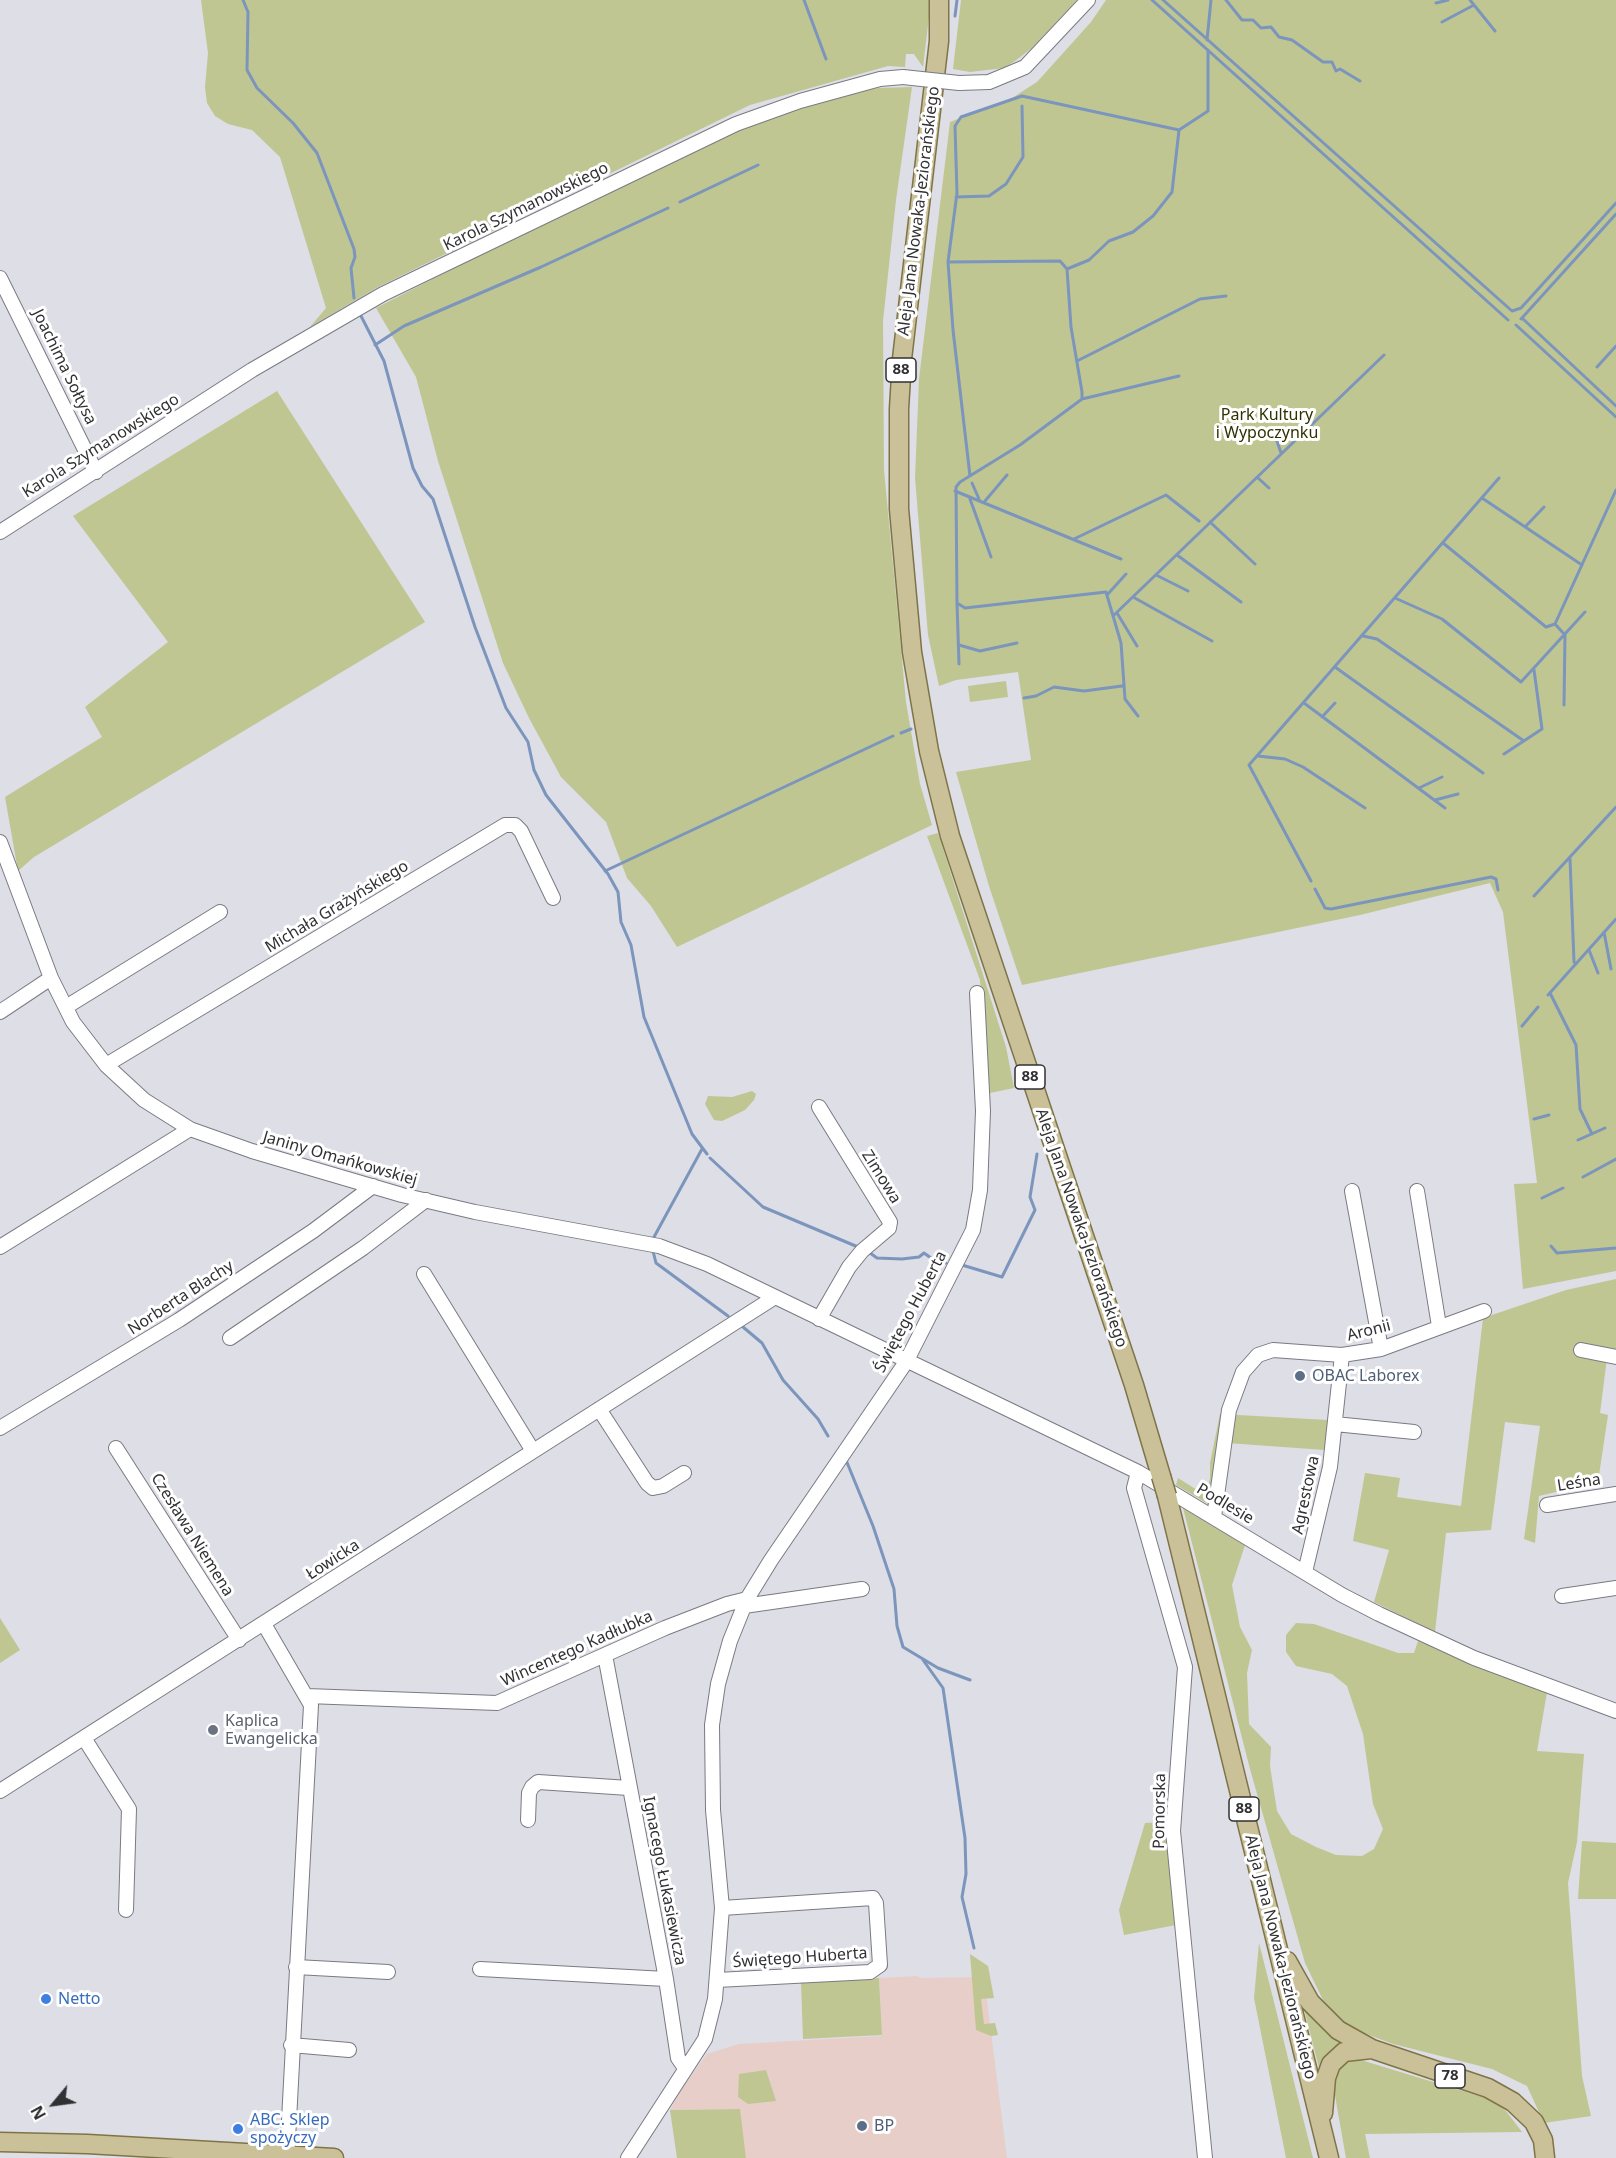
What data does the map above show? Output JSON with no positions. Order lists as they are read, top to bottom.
{
  "streets": {
    "main road": ["Aleja Jana Nowaka-Jeziorańskiego", "88", "78"],
    "street": [
      "Karola Szymanowskiego",
      "Joachima Sołtysa",
      "Michała Grażyńskiego",
      "Janiny Omańkowskiej",
      "Zimowa",
      "Norberta Blachy",
      "Świętego Huberta",
      "Aronii",
      "Leśna",
      "Agrestowa",
      "Podlesie",
      "Czesława Niemena",
      "Łowicka",
      "Wincentego Kadłubka",
      "Pomorska",
      "Ignacego Łukasiewicza"
    ]
  },
  "crossings": [
    ["Karola Szymanowskiego", "Joachima Sołtysa"],
    ["Aleja Jana Nowaka-Jeziorańskiego", "78"],
    ["Michała Grażyńskiego", "Janiny Omańkowskiej"],
    ["Janiny Omańkowskiej", "Zimowa"],
    ["Janiny Omańkowskiej", "Norberta Blachy"],
    ["Janiny Omańkowskiej", "Podlesie"],
    ["Janiny Omańkowskiej", "Łowicka"],
    ["Zimowa", "Podlesie"],
    ["Świętego Huberta", "Podlesie"],
    ["Świętego Huberta", "Wincentego Kadłubka"],
    ["Świętego Huberta", "Ignacego Łukasiewicza"],
    ["Aronii", "Agrestowa"],
    ["Aronii", "Podlesie"],
    ["Agrestowa", "Podlesie"],
    ["Podlesie", "Pomorska"],
    ["Czesława Niemena", "Łowicka"],
    ["Wincentego Kadłubka", "Ignacego Łukasiewicza"]
  ],
  "parks": ["Park Kultury i Wypoczynku"],
  "places": [
    "OBAC Laborex",
    "Kaplica Ewangelicka",
    "Netto",
    "BP",
    "ABC. Sklep spożyczy"
  ],
  "north": "bottom left"
}
